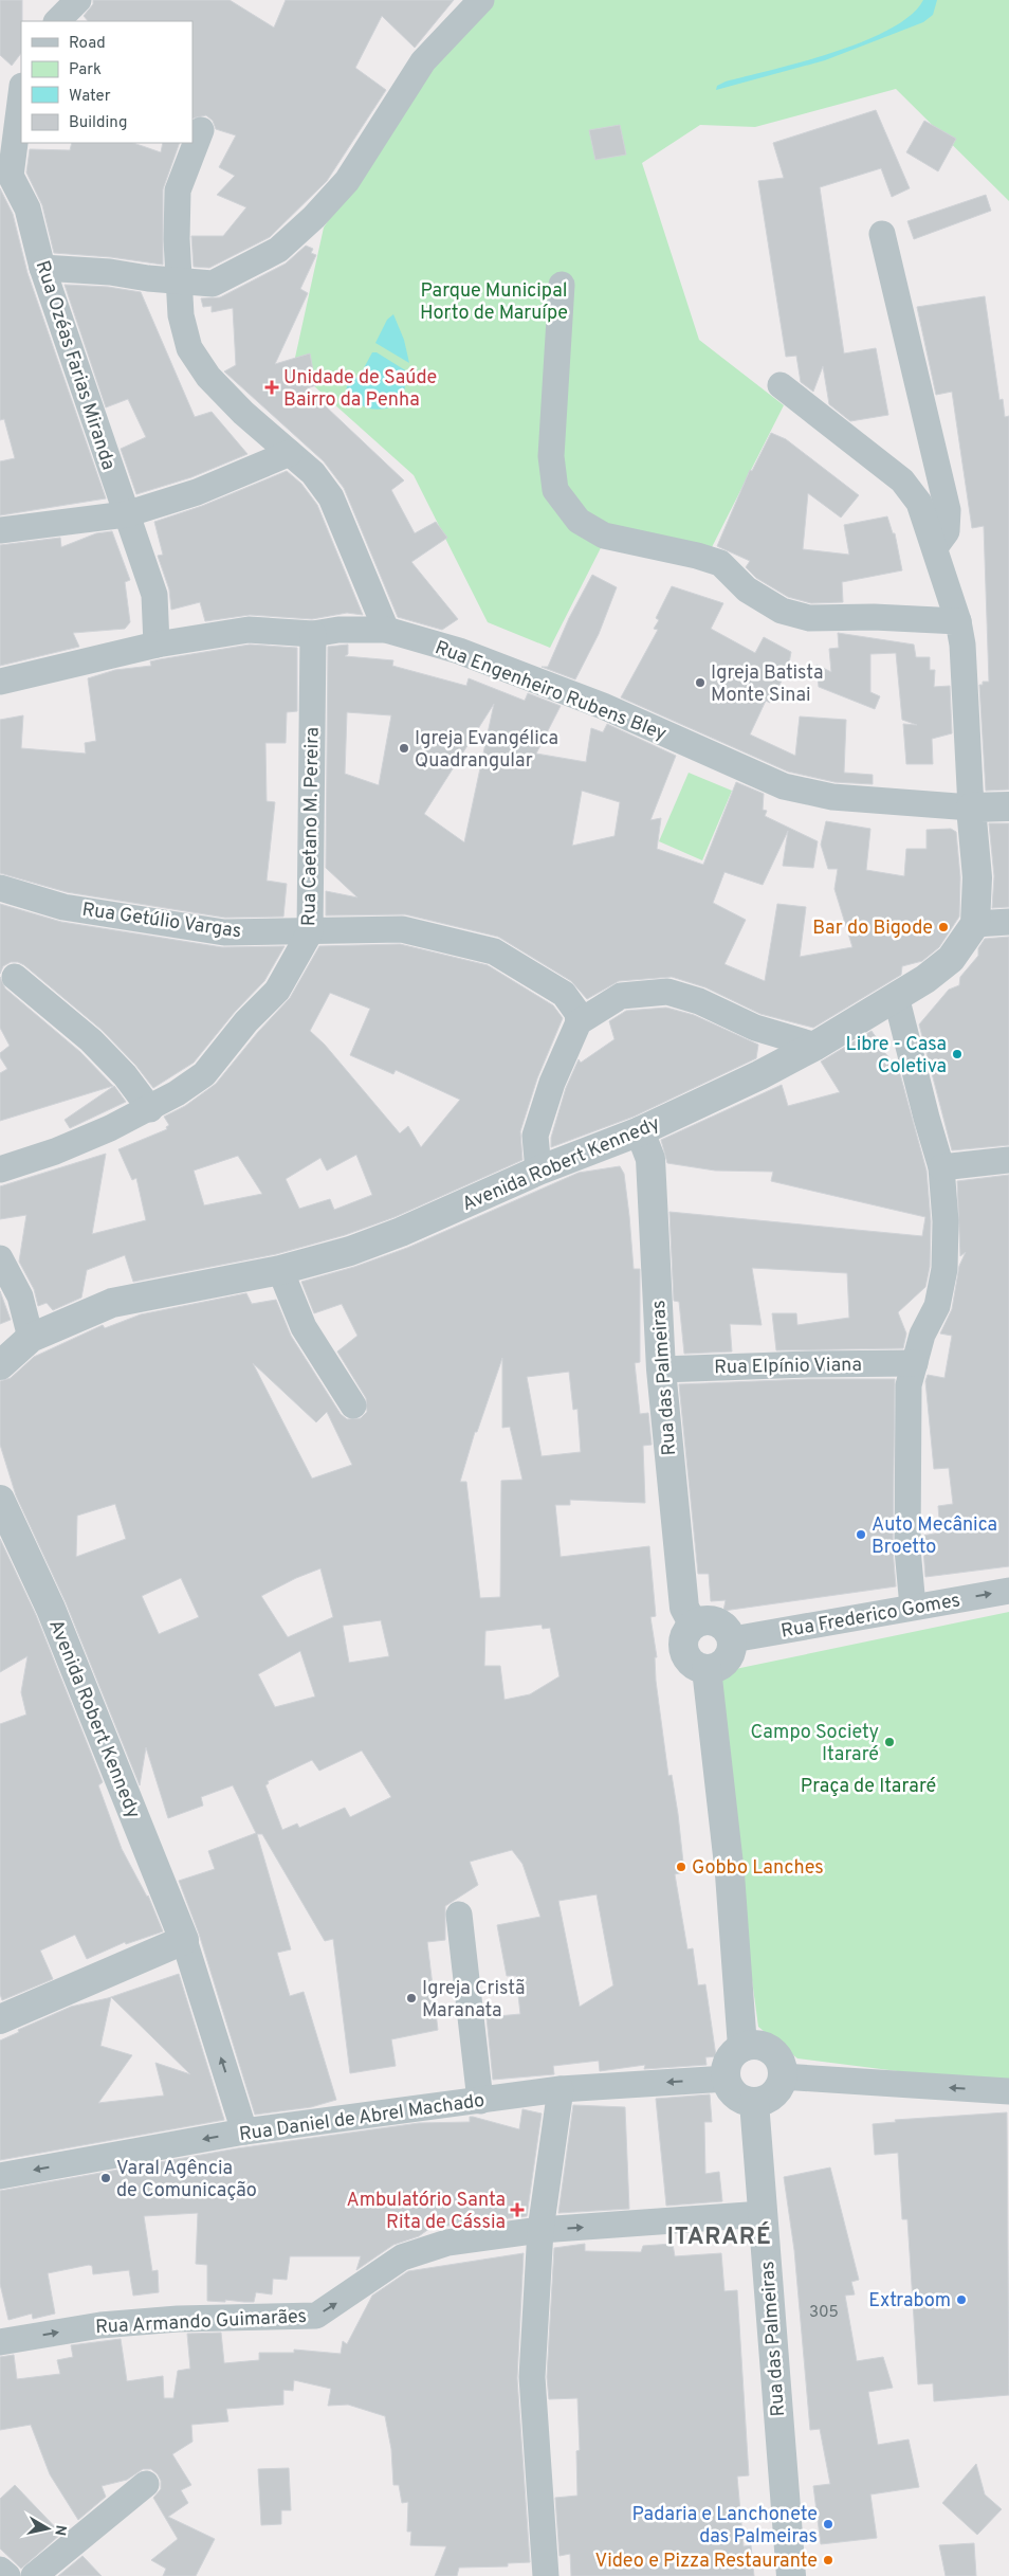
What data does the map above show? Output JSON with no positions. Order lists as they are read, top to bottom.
{
  "streets": {
    "street": [
      "Rua Ozéas Farias Miranda",
      "Rua Engenheiro Rubens Bley",
      "Rua Caetano M. Pereira",
      "Rua Getúlio Vargas",
      "Avenida Robert Kennedy",
      "Rua Elpínio Viana",
      "Rua das Palmeiras",
      "Rua Frederico Gomes",
      "Rua Daniel de Abrel Machado",
      "Rua Armando Guimarães"
    ]
  },
  "crossings": [
    ["Rua Ozéas Farias Miranda", "Rua Engenheiro Rubens Bley"],
    ["Rua Engenheiro Rubens Bley", "Rua Caetano M. Pereira"],
    ["Rua Caetano M. Pereira", "Rua Getúlio Vargas"],
    ["Avenida Robert Kennedy", "Rua das Palmeiras"],
    ["Rua Elpínio Viana", "Rua das Palmeiras"],
    ["Rua das Palmeiras", "Rua Frederico Gomes"],
    ["Rua das Palmeiras", "Rua Daniel de Abrel Machado"],
    ["Rua das Palmeiras", "Rua Armando Guimarães"]
  ],
  "one_way": ["Rua Armando Guimarães"],
  "districts": ["ITARARÉ"],
  "parks": ["Parque Municipal Horto de Maruípe", "Praça de Itararé"],
  "places": {
    "health": ["Unidade de Saúde Bairro da Penha", "Ambulatório Santa Rita de Cássia"],
    "other": [
      "Igreja Batista Monte Sinai",
      "Igreja Evangélica Quadrangular",
      "Bar do Bigode",
      "Libre - Casa Coletiva",
      "Auto Mecânica Broetto",
      "Campo Society Itararé",
      "Gobbo Lanches",
      "Igreja Cristã Maranata",
      "Varal Agência de Comunicação",
      "Extrabom",
      "Padaria e Lanchonete das Palmeiras",
      "Video e Pizza Restaurante"
    ]
  },
  "house_numbers": ["305"],
  "legend": [
    "Road",
    "Park",
    "Water",
    "Building"
  ],
  "north": "right"
}
